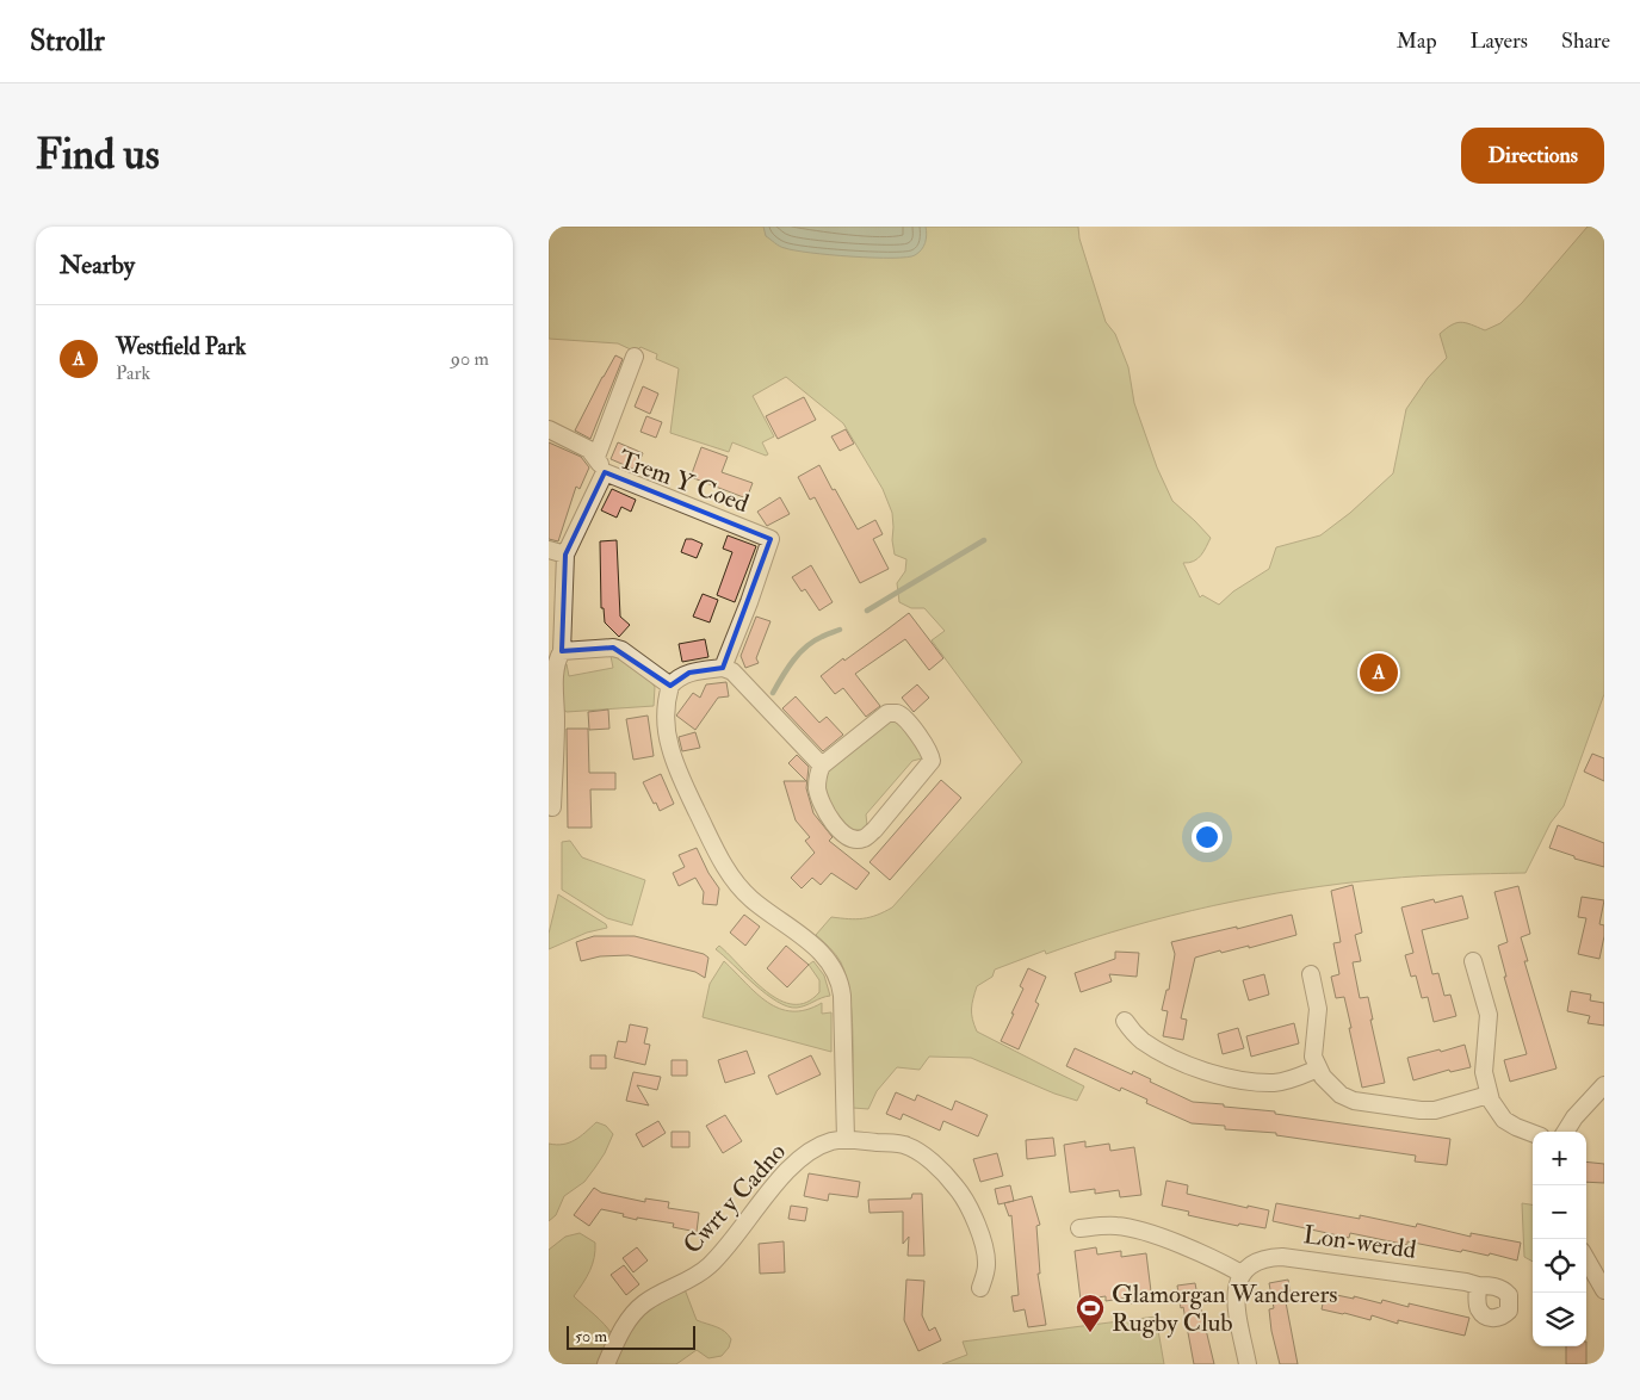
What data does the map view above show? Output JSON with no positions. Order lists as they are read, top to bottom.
{
  "streets": {
    "street": ["Trem Y Coed", "Cwrt y Cadno", "Lon-werdd"]
  },
  "places": {
    "sports": ["Glamorgan Wanderers Rugby Club"]
  },
  "scale_bar": "50 m",
  "page": {
    "header": "Strollr",
    "nav": ["Map", "Layers", "Share"],
    "buttons": "Directions",
    "title": "Find us",
    "heading": "Nearby",
    "list": [
      {
        "mark": "A",
        "name": "Westfield Park",
        "note": "Park",
        "value": "90 m"
      }
    ],
    "pins": "A",
    "map_buttons": ["+", "−"],
    "scale": "50 m"
  }
}
